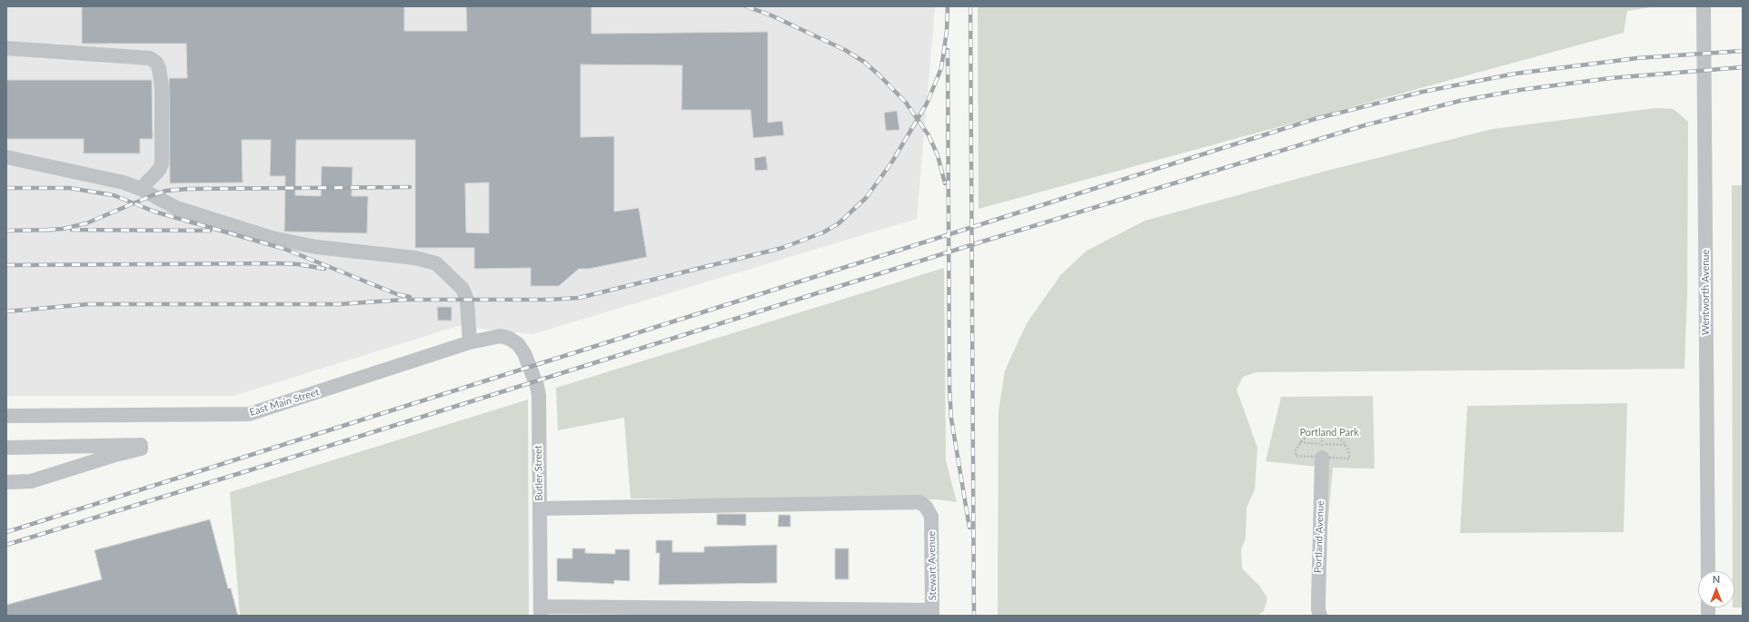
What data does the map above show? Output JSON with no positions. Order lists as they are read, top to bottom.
{
  "streets": {
    "street": [
      "Wentworth Avenue",
      "East Main Street",
      "Butler Street",
      "Portland Avenue",
      "Stewart Avenue"
    ]
  },
  "crossings": [
    ["East Main Street", "Butler Street"],
    ["Butler Street", "Stewart Avenue"]
  ],
  "parks": ["Portland Park"],
  "north": "top"
}
